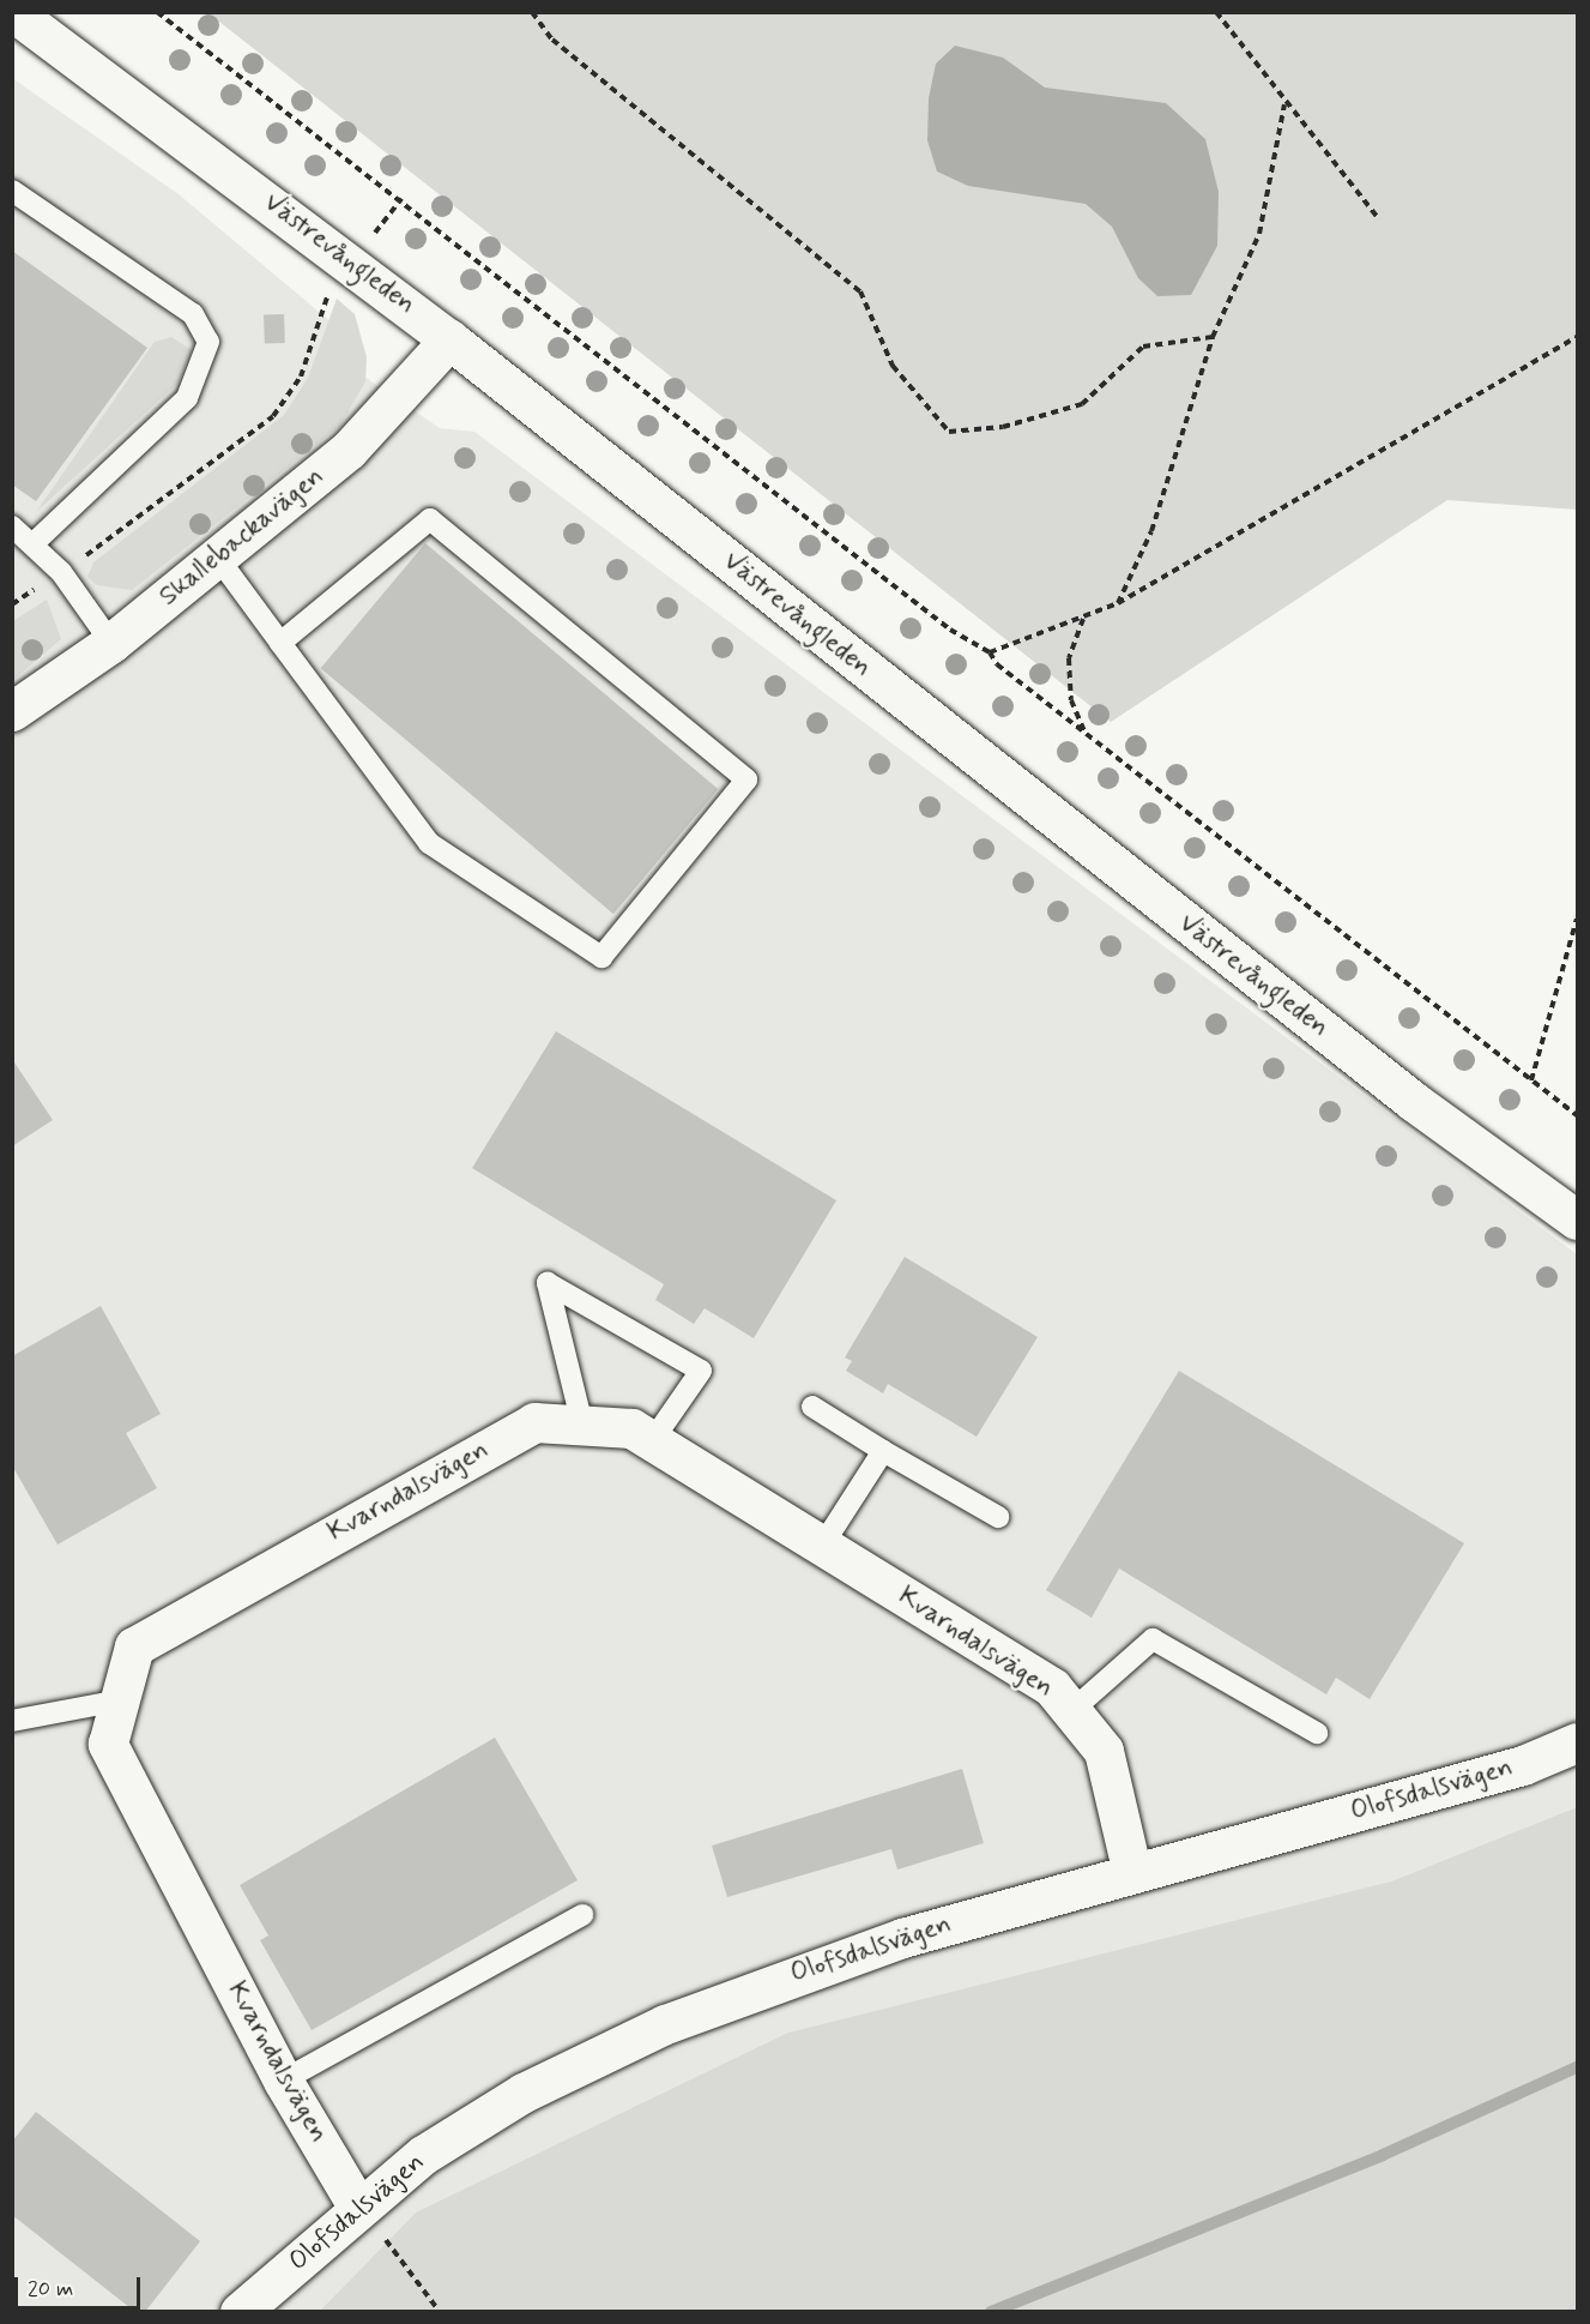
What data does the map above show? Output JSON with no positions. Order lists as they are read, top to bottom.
{
  "streets": {
    "street": [
      "Västrevångleden",
      "Skallebackavägen",
      "Kvarndalsvägen",
      "Olofsdalsvägen"
    ]
  },
  "crossings": [
    ["Västrevångleden", "Skallebackavägen"],
    ["Kvarndalsvägen", "Olofsdalsvägen"]
  ],
  "scale_bar": "20 m"
}
